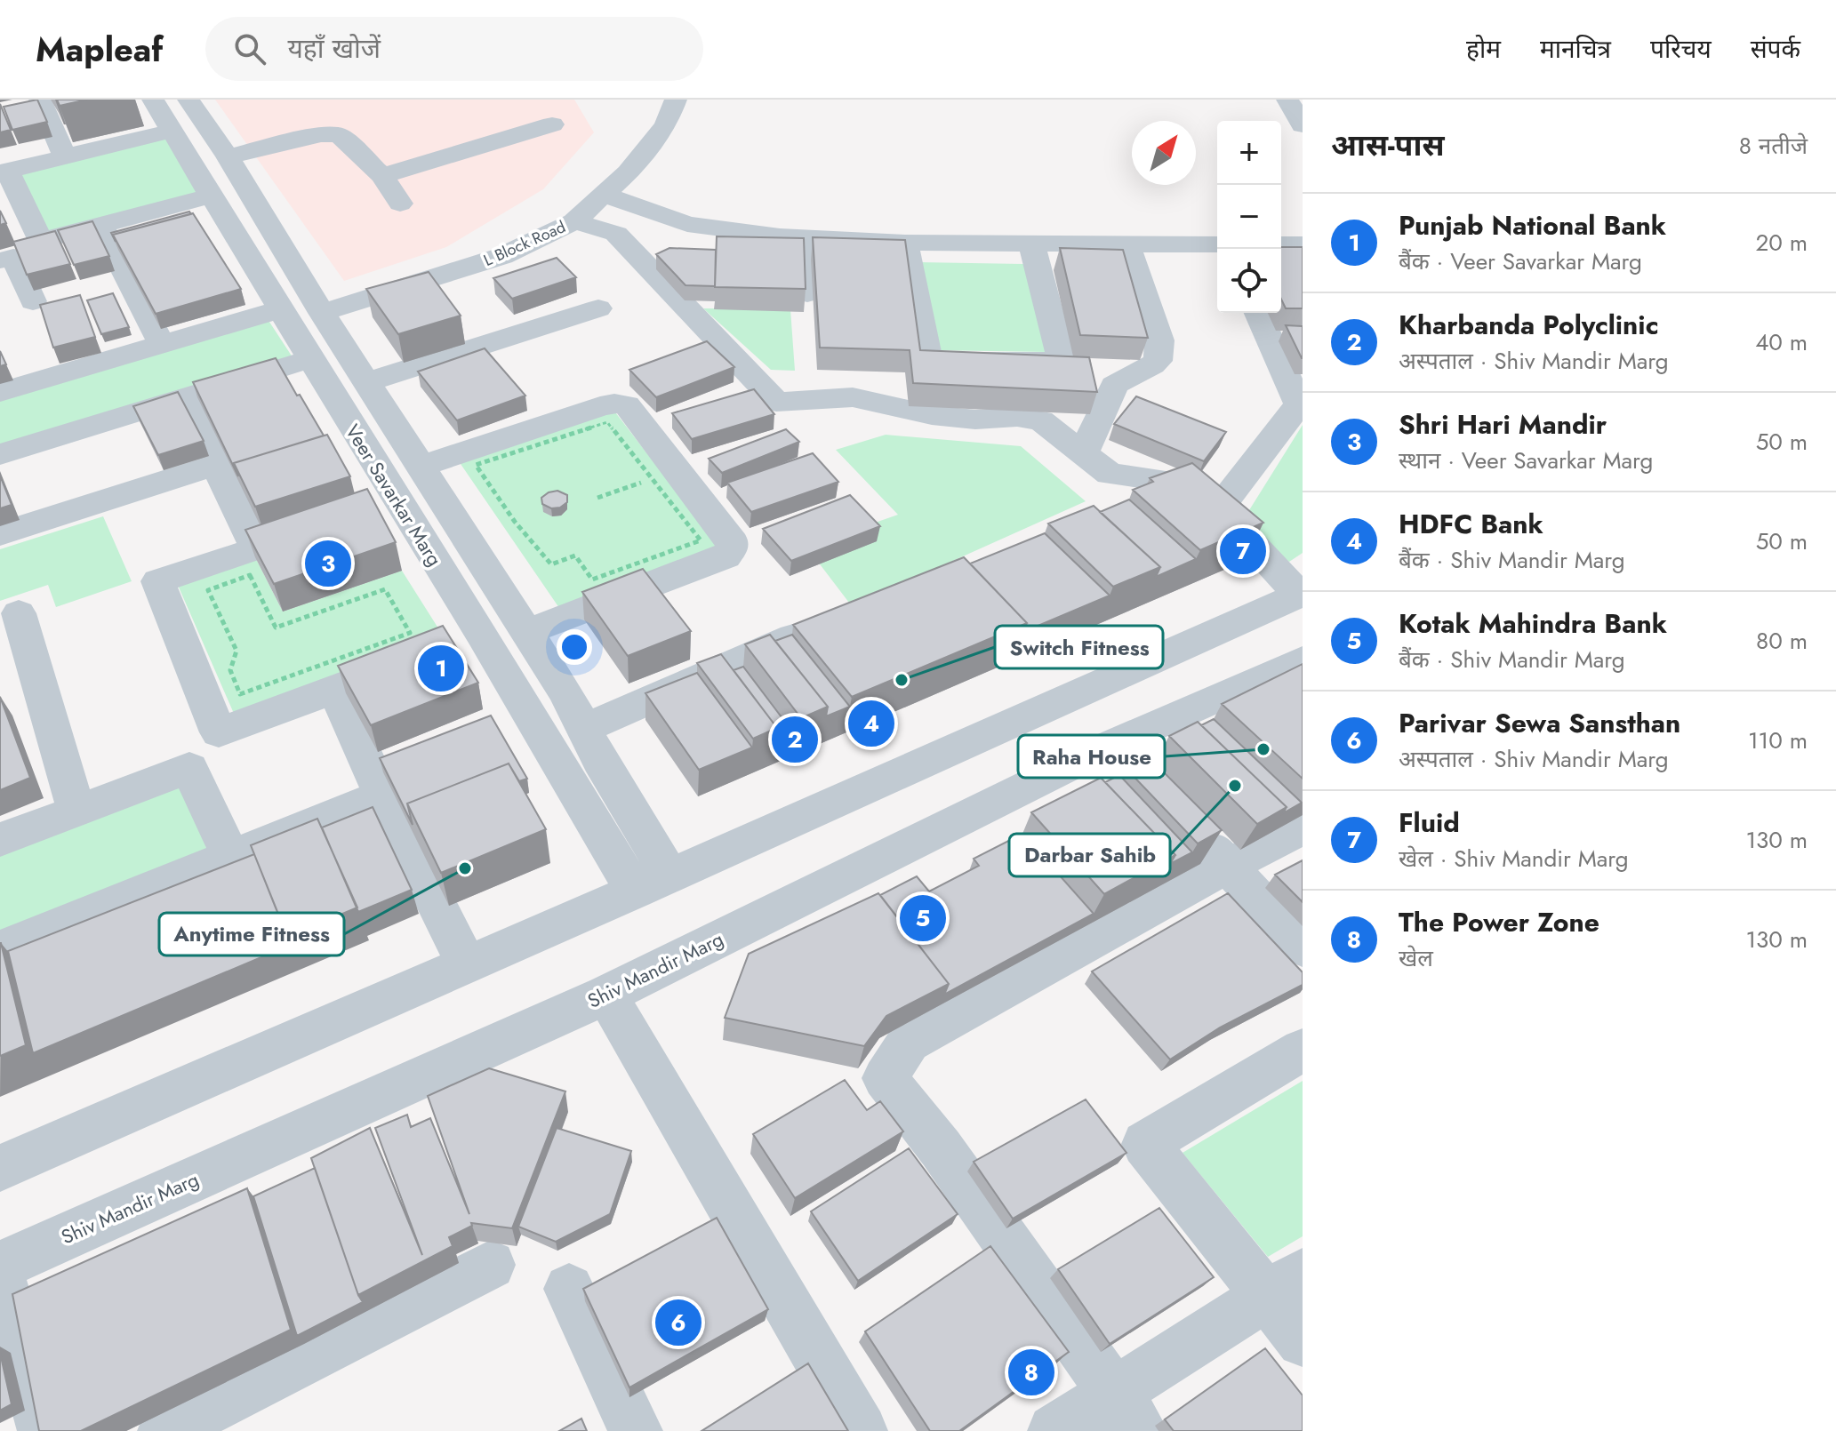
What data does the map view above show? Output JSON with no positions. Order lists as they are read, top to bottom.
{
  "streets": {
    "street": ["L Block Road", "Veer Savarkar Marg", "Shiv Mandir Marg"]
  },
  "crossings": [
    ["L Block Road", "Veer Savarkar Marg"]
  ],
  "places": [
    "Switch Fitness",
    "Raha House",
    "Darbar Sahib",
    "Anytime Fitness"
  ],
  "north": "top right",
  "page": {
    "header": "Mapleaf",
    "search": "यहाँ खोजें",
    "nav": [
      "होम",
      "मानचित्र",
      "परिचय",
      "संपर्क"
    ],
    "heading": ["आस-पास", "8 नतीजे"],
    "map_buttons": ["+", "−"],
    "list": [
      {
        "mark": "1",
        "name": "Punjab National Bank",
        "note": "बैंक · Veer Savarkar Marg",
        "value": "20 m"
      },
      {
        "mark": "2",
        "name": "Kharbanda Polyclinic",
        "note": "अस्पताल · Shiv Mandir Marg",
        "value": "40 m"
      },
      {
        "mark": "3",
        "name": "Shri Hari Mandir",
        "note": "स्थान · Veer Savarkar Marg",
        "value": "50 m"
      },
      {
        "mark": "4",
        "name": "HDFC Bank",
        "note": "बैंक · Shiv Mandir Marg",
        "value": "50 m"
      },
      {
        "mark": "5",
        "name": "Kotak Mahindra Bank",
        "note": "बैंक · Shiv Mandir Marg",
        "value": "80 m"
      },
      {
        "mark": "6",
        "name": "Parivar Sewa Sansthan",
        "note": "अस्पताल · Shiv Mandir Marg",
        "value": "110 m"
      },
      {
        "mark": "7",
        "name": "Fluid",
        "note": "खेल · Shiv Mandir Marg",
        "value": "130 m"
      },
      {
        "mark": "8",
        "name": "The Power Zone",
        "note": "खेल",
        "value": "130 m"
      }
    ],
    "pins": [
      "7",
      "3",
      "1",
      "4",
      "2",
      "5",
      "6",
      "8"
    ]
  }
}
